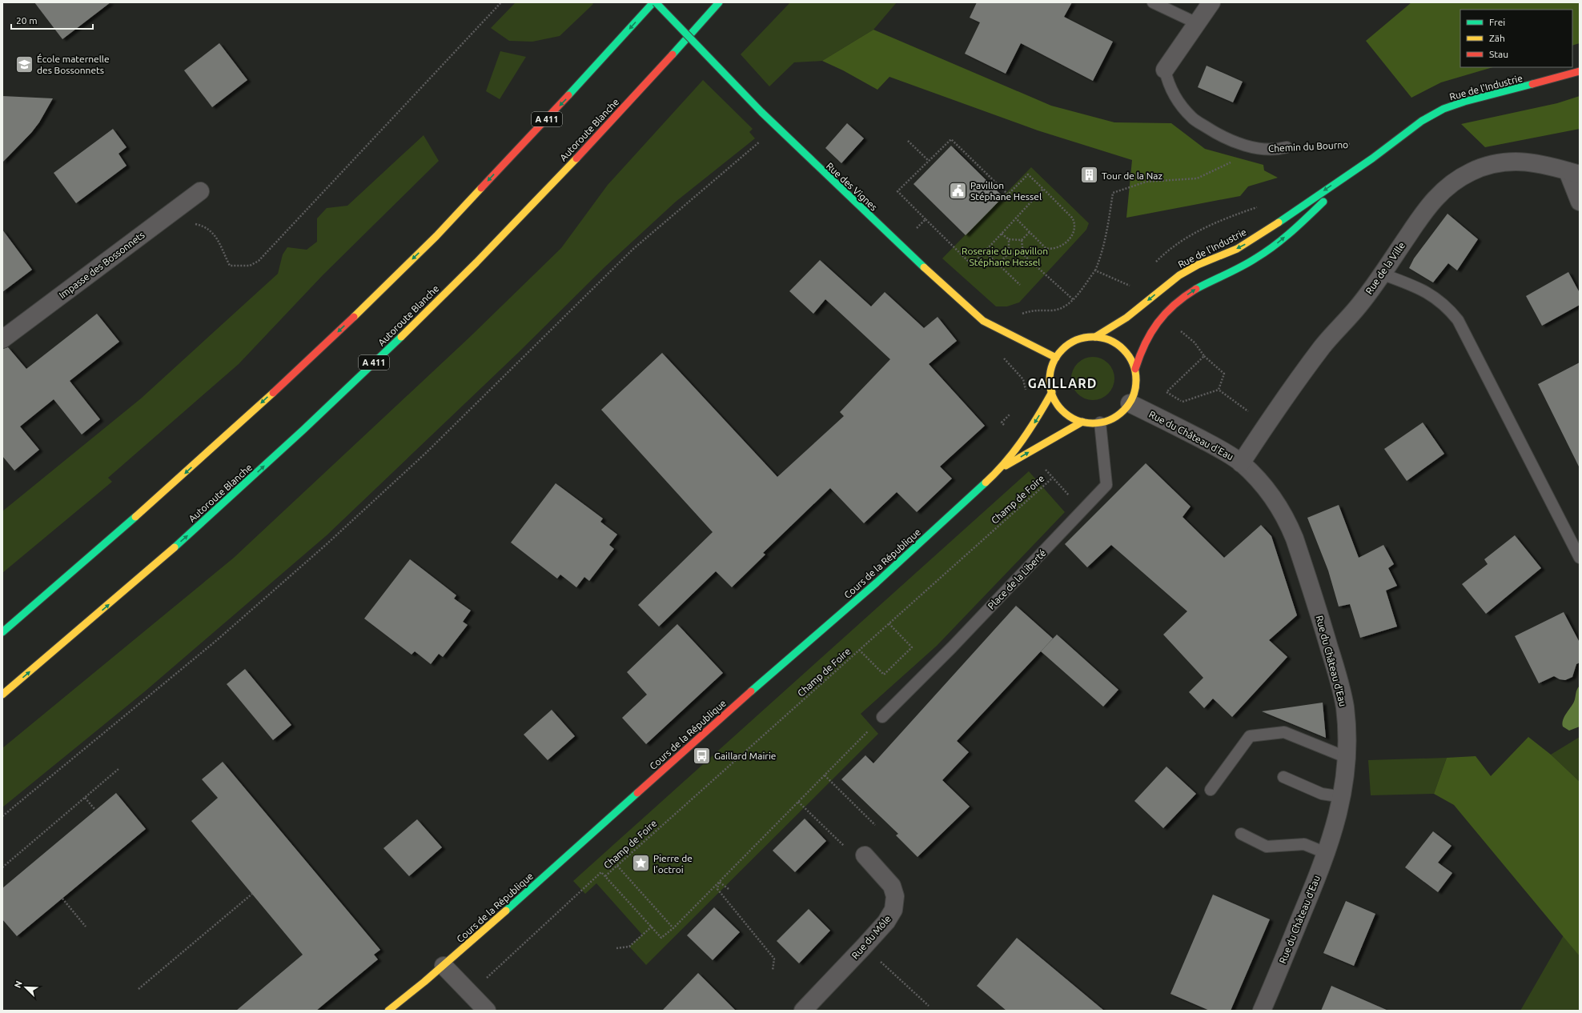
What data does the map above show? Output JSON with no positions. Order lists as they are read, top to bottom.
{
  "streets": {
    "main road": [
      "Rue de l'Industrie",
      "A 411",
      "Autoroute Blanche",
      "Rue des Vignes",
      "Cours de la République"
    ],
    "street": [
      "Chemin du Bourno",
      "Impasse des Bossonnets",
      "Rue de la Ville",
      "Rue du Château d'Eau",
      "Rue du Môle"
    ],
    "lane": ["Place de la Liberté"],
    "path": ["Champ de Foire"]
  },
  "crossings": [
    ["Rue de l'Industrie", "Chemin du Bourno"],
    ["Rue de l'Industrie", "Rue des Vignes"],
    ["Rue de l'Industrie", "Rue du Château d'Eau"],
    ["Rue de l'Industrie", "Cours de la République"],
    ["Rue de l'Industrie", "Place de la Liberté"],
    ["A 411", "Rue des Vignes"],
    ["Rue des Vignes", "Rue du Château d'Eau"],
    ["Rue des Vignes", "Cours de la République"],
    ["Rue des Vignes", "Place de la Liberté"],
    ["Rue de la Ville", "Rue du Château d'Eau"],
    ["Rue du Château d'Eau", "Cours de la République"],
    ["Rue du Château d'Eau", "Place de la Liberté"],
    ["Cours de la République", "Place de la Liberté"]
  ],
  "districts": ["GAILLARD"],
  "parks": ["Roseraie du pavillon Stéphane Hessel"],
  "places": {
    "school or university": ["École maternelle des Bossonnets"],
    "building": ["Tour de la Naz"],
    "public building": ["Pavillon Stéphane Hessel"],
    "bus stop": ["Gaillard Mairie"],
    "place": ["Pierre de l’octroi"]
  },
  "legend": ["Frei", "Zäh", "Stau"],
  "scale_bar": "20 m",
  "north": "top left"
}
